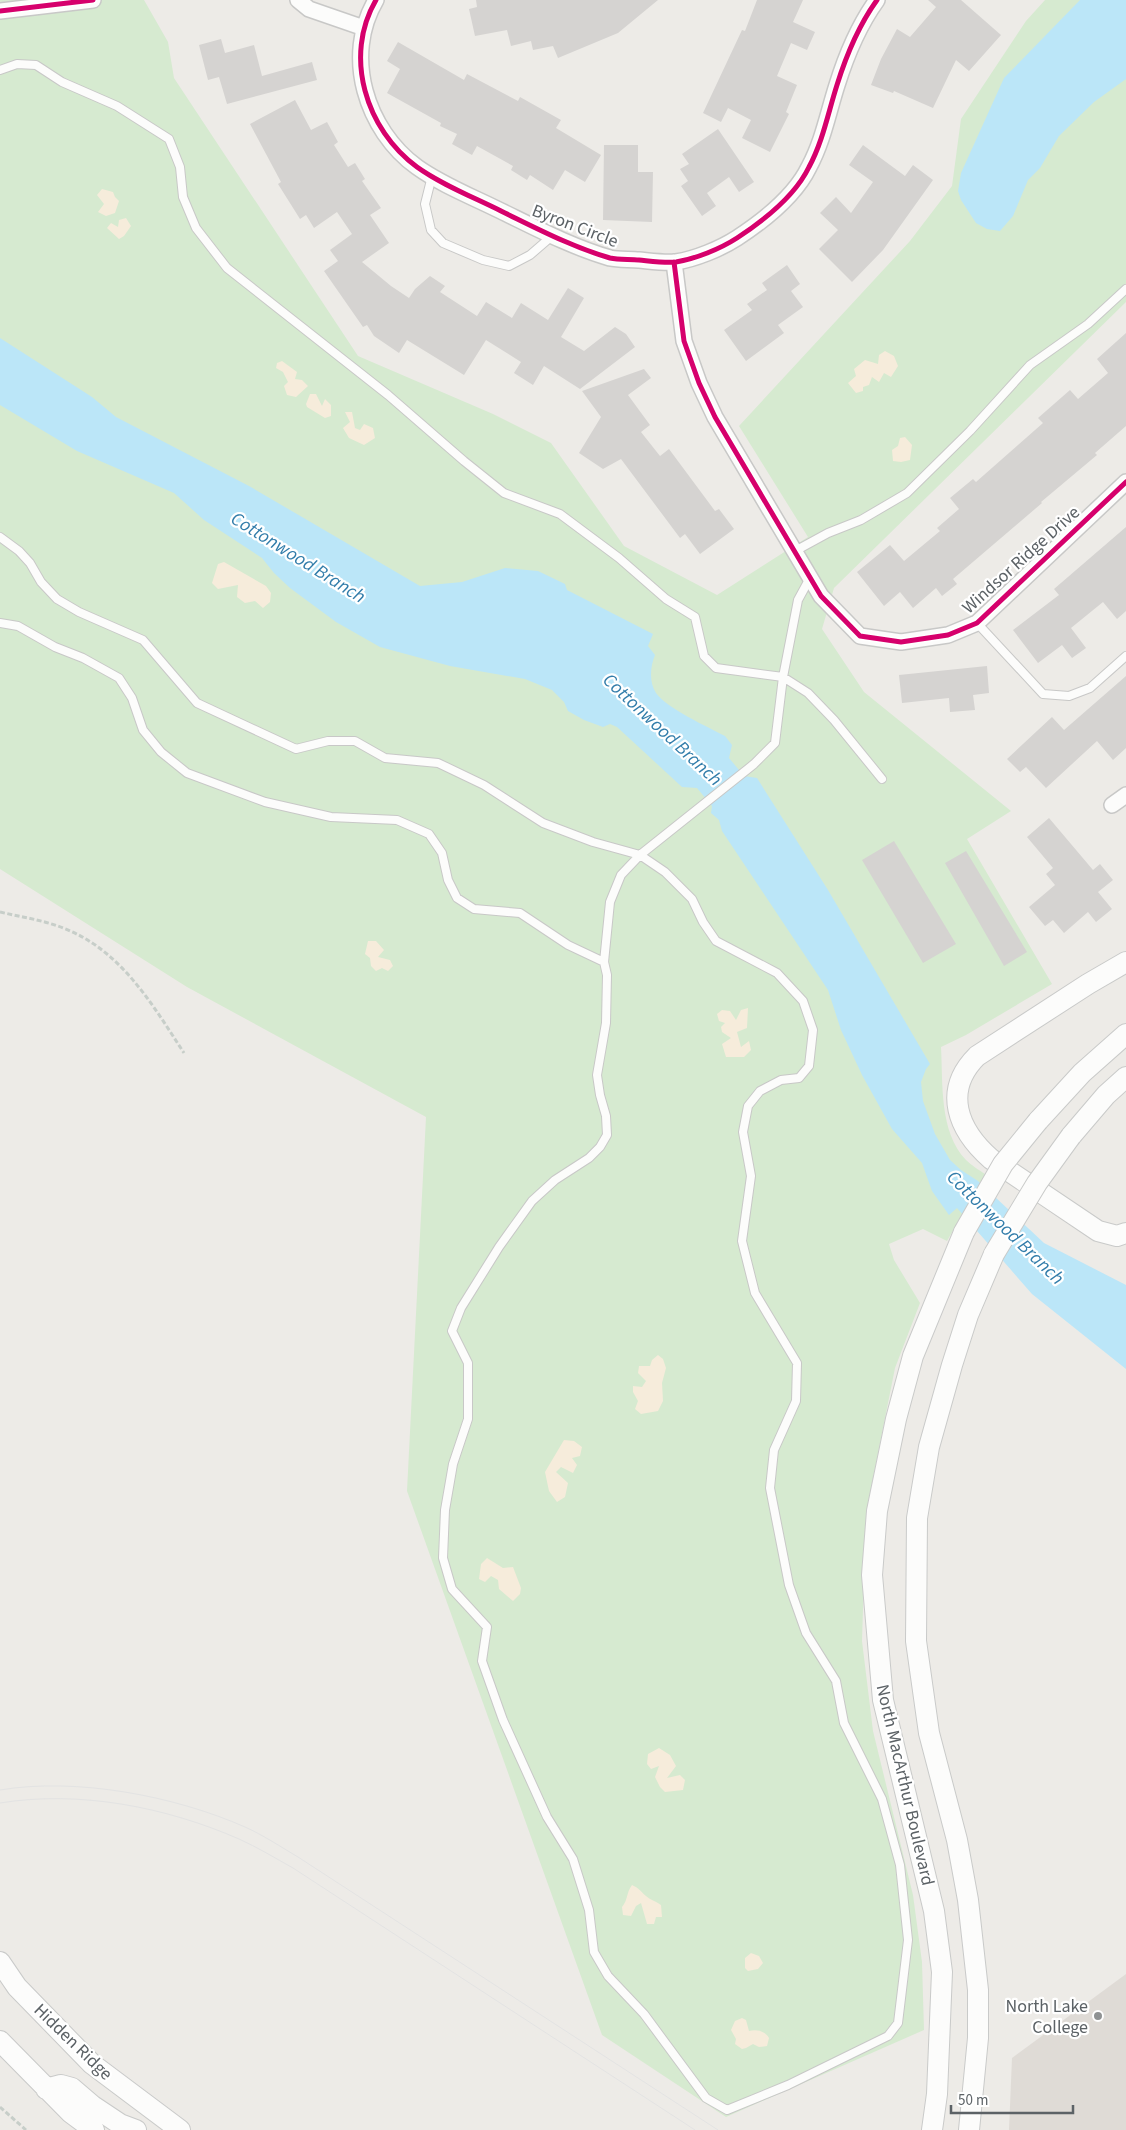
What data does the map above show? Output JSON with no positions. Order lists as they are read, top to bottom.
{
  "streets": {
    "main road": ["North MacArthur Boulevard", "Hidden Ridge"],
    "street": ["Byron Circle", "Windsor Ridge Drive"]
  },
  "water": ["Cottonwood Branch"],
  "places": ["North Lake College"],
  "scale_bar": "50 m"
}
